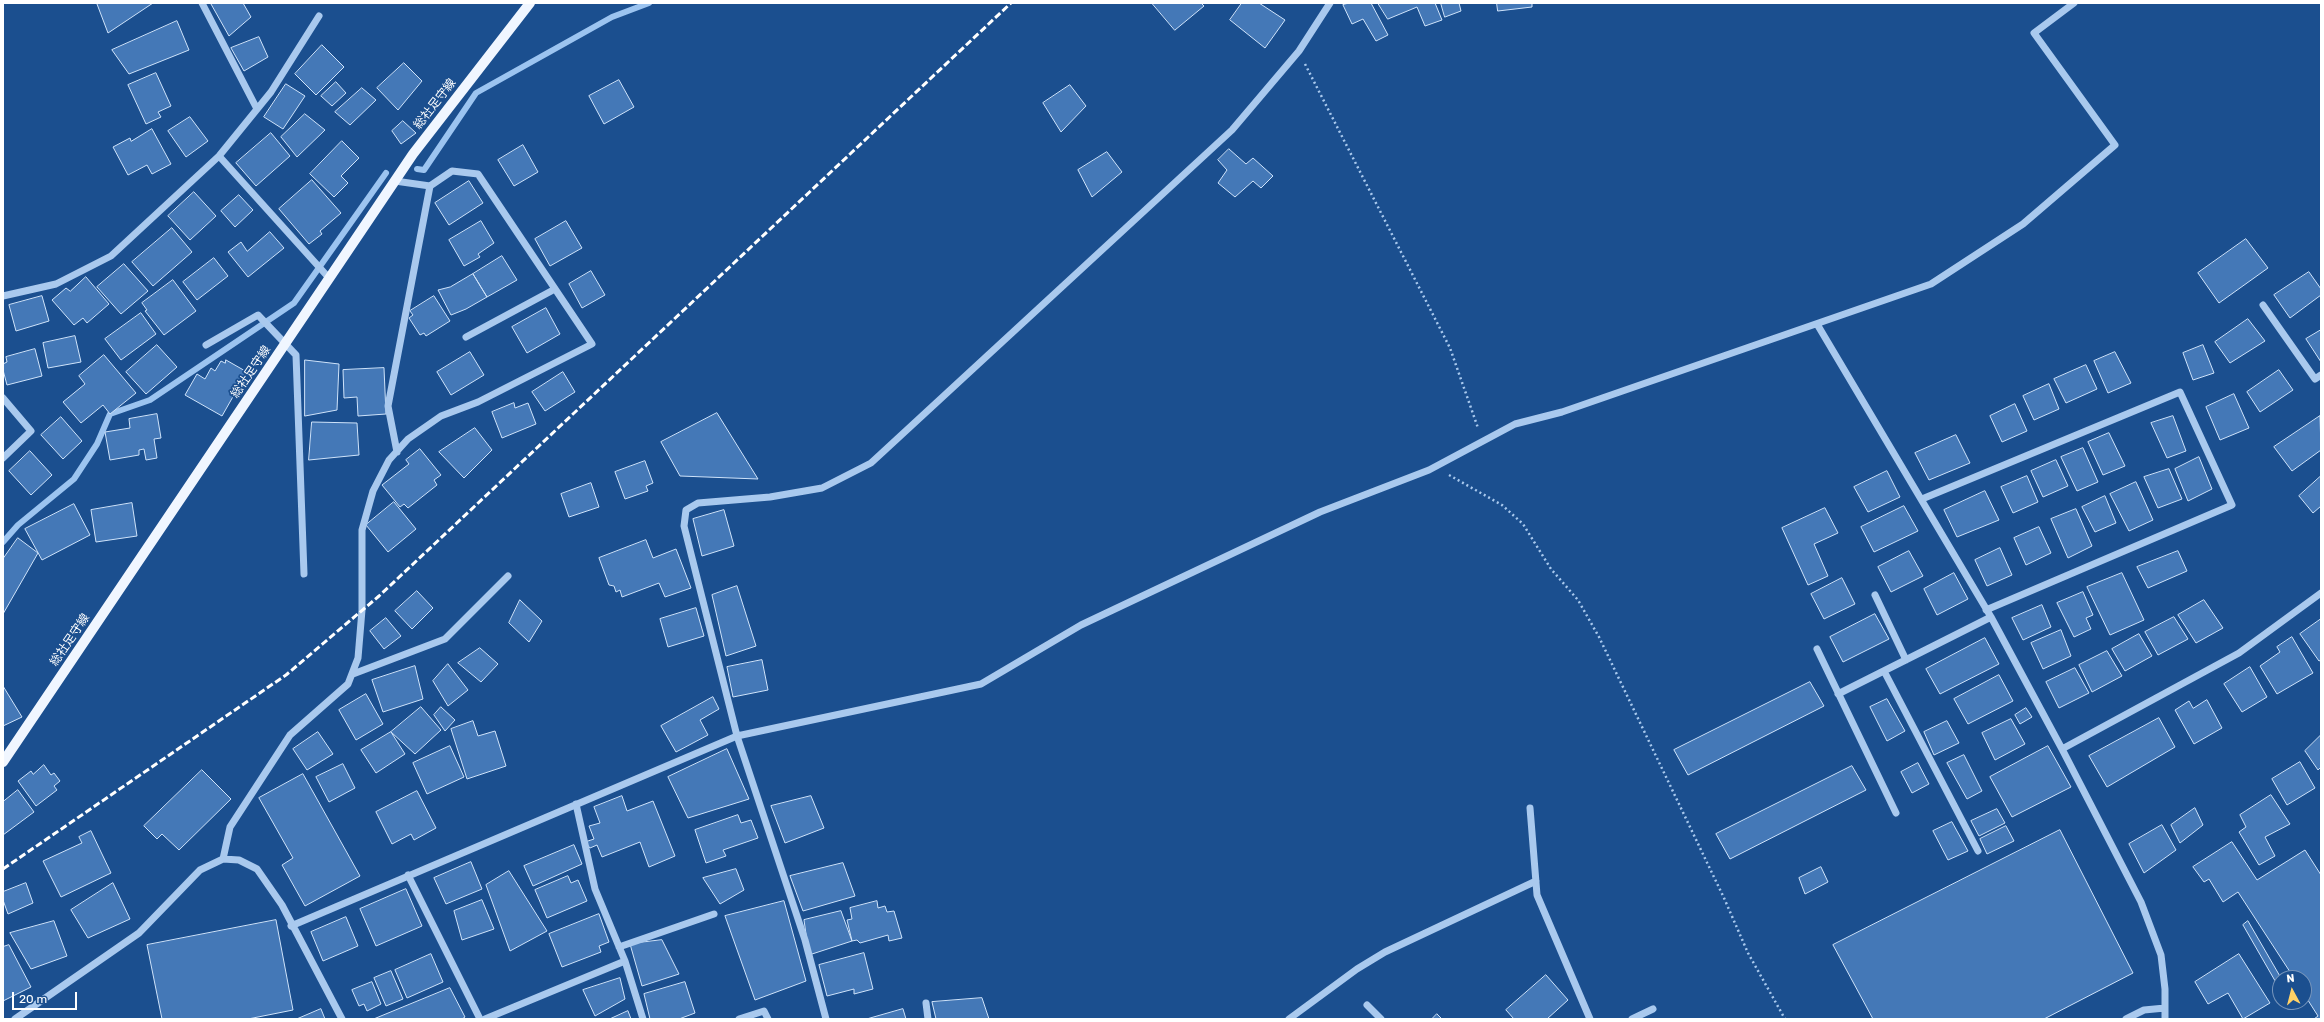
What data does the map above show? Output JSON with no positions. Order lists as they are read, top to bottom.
{
  "streets": {
    "main road": ["総社足守線"]
  },
  "scale_bar": "20 m",
  "north": "top"
}
